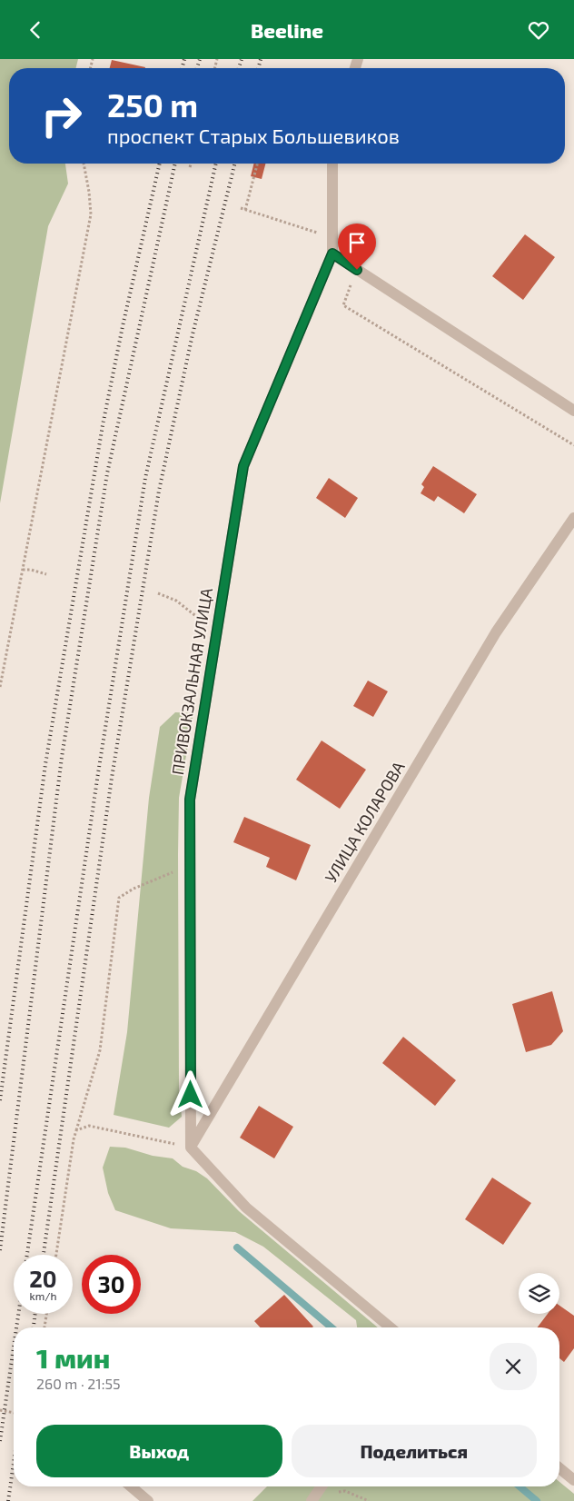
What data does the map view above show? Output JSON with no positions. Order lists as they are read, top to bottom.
{
  "streets": {
    "street": ["ПРИВОКЗАЛЬНАЯ УЛИЦА", "УЛИЦА КОЛАРОВА"]
  },
  "crossings": [
    ["ПРИВОКЗАЛЬНАЯ УЛИЦА", "УЛИЦА КОЛАРОВА"]
  ],
  "page": {
    "header": "Beeline",
    "turn": ["250 m", "проспект Старых Большевиков"],
    "speed": "20 km/h",
    "limit": "30",
    "heading": ["1 мин", "260 m · 21:55"],
    "buttons": ["Выход", "Поделиться"]
  }
}
